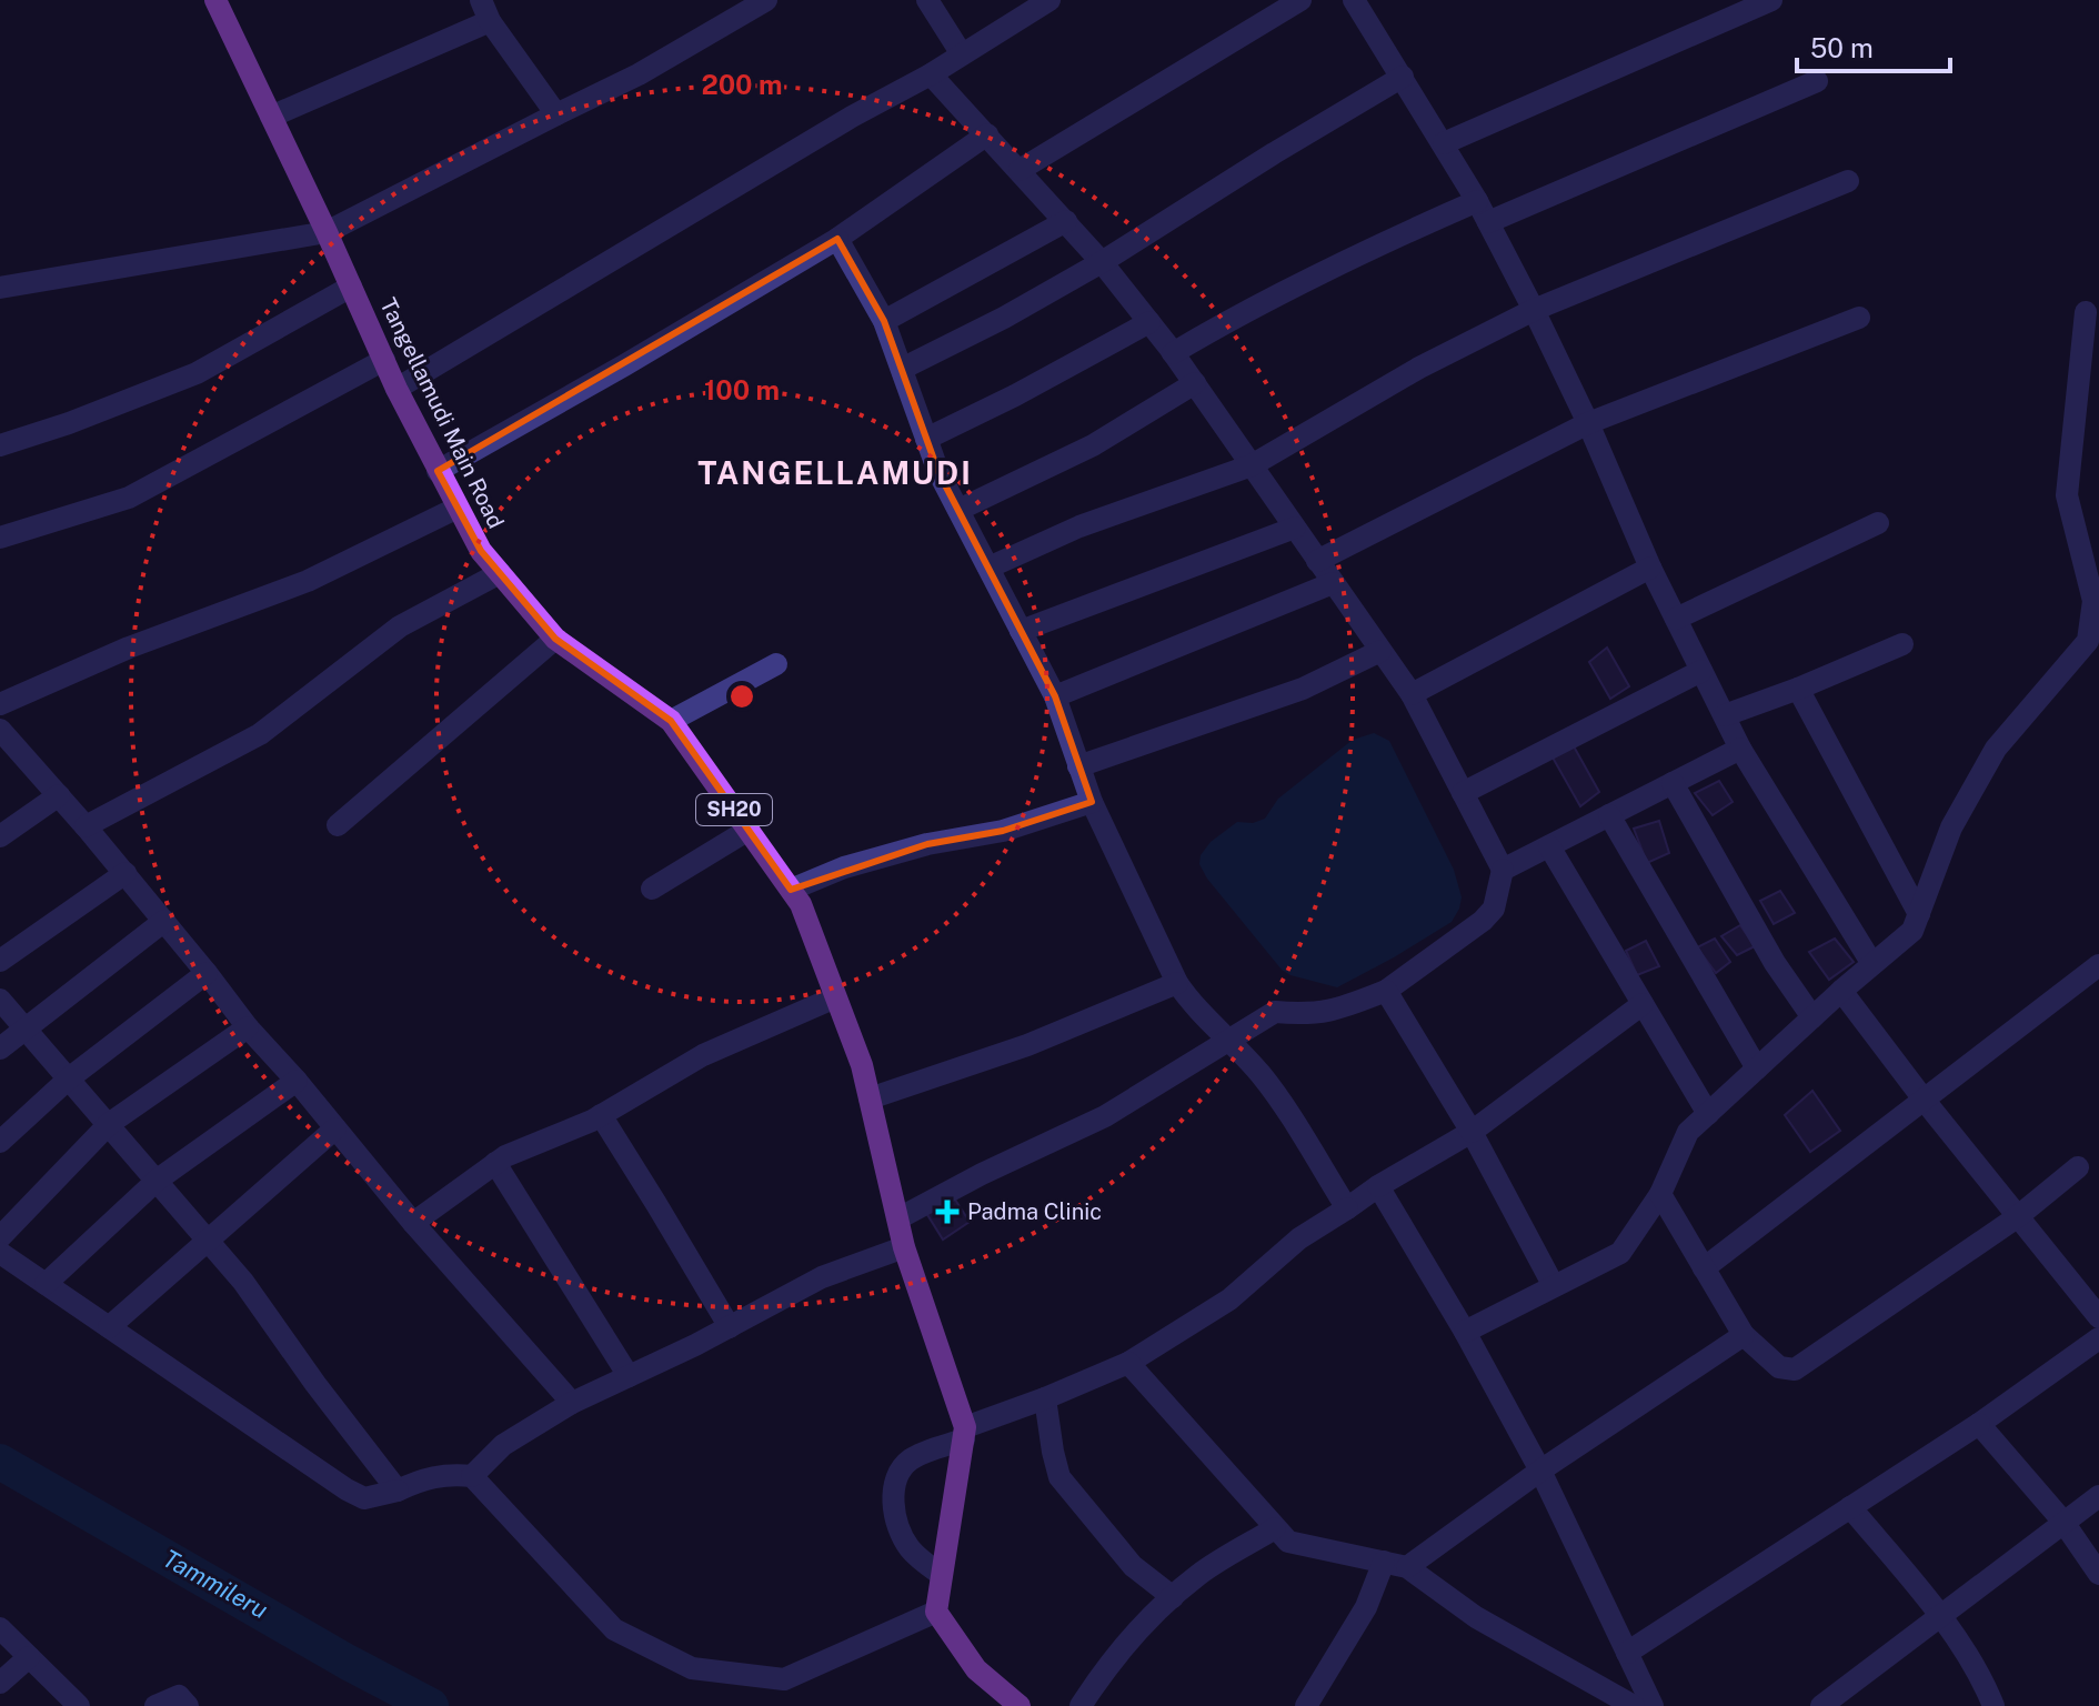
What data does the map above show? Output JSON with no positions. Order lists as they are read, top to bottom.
{
  "streets": {
    "main road": ["Tangellamudi Main Road", "SH20"]
  },
  "districts": ["TANGELLAMUDI"],
  "water": ["Tammileru"],
  "places": {
    "health": ["Padma Clinic"]
  },
  "scale_bar": "50 m",
  "rings": ["200 m", "100 m"]
}
